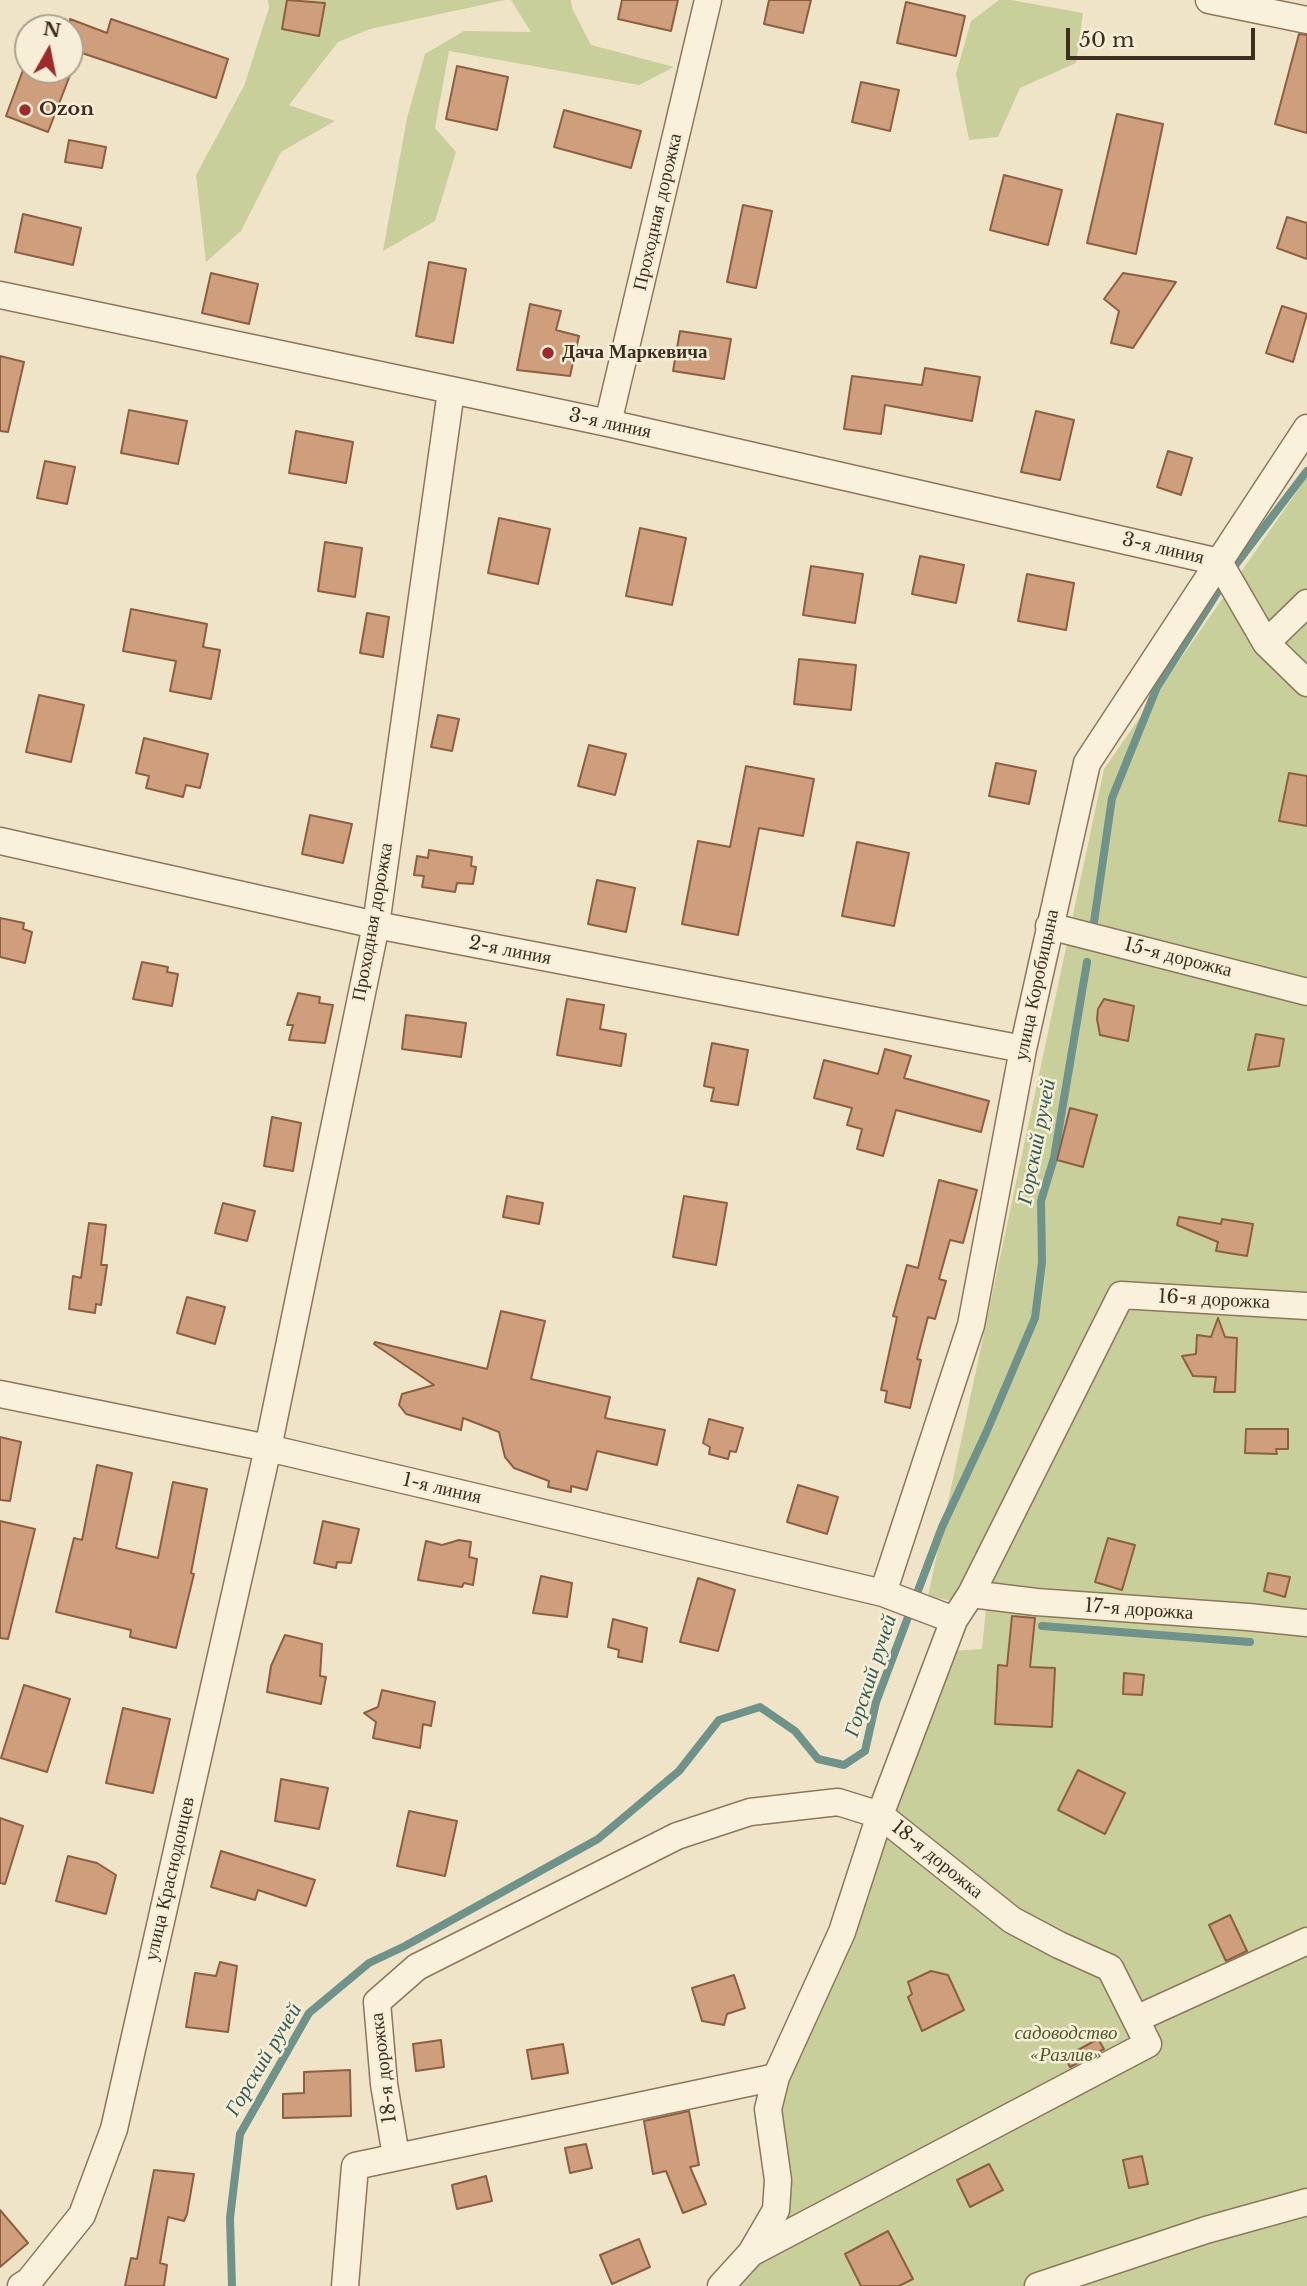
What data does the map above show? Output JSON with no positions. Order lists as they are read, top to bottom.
{
  "streets": {
    "street": [
      "Проходная дорожка",
      "3-я линия",
      "2-я линия",
      "15-я дорожка",
      "улица Коробицына",
      "16-я дорожка",
      "1-я линия",
      "17-я дорожка",
      "18-я дорожка",
      "улица Краснодонцев"
    ]
  },
  "crossings": [
    ["Проходная дорожка", "3-я линия"],
    ["Проходная дорожка", "2-я линия"],
    ["Проходная дорожка", "1-я линия"],
    ["Проходная дорожка", "улица Краснодонцев"],
    ["3-я линия", "улица Коробицына"],
    ["2-я линия", "улица Коробицына"],
    ["15-я дорожка", "улица Коробицына"],
    ["улица Коробицына", "1-я линия"],
    ["16-я дорожка", "17-я дорожка"],
    ["1-я линия", "улица Краснодонцев"]
  ],
  "water": ["Горский ручей"],
  "parks": ["садоводство «Разлив»"],
  "places": ["Ozon", "Дача Маркевича"],
  "scale_bar": "50 m",
  "north": "top"
}
